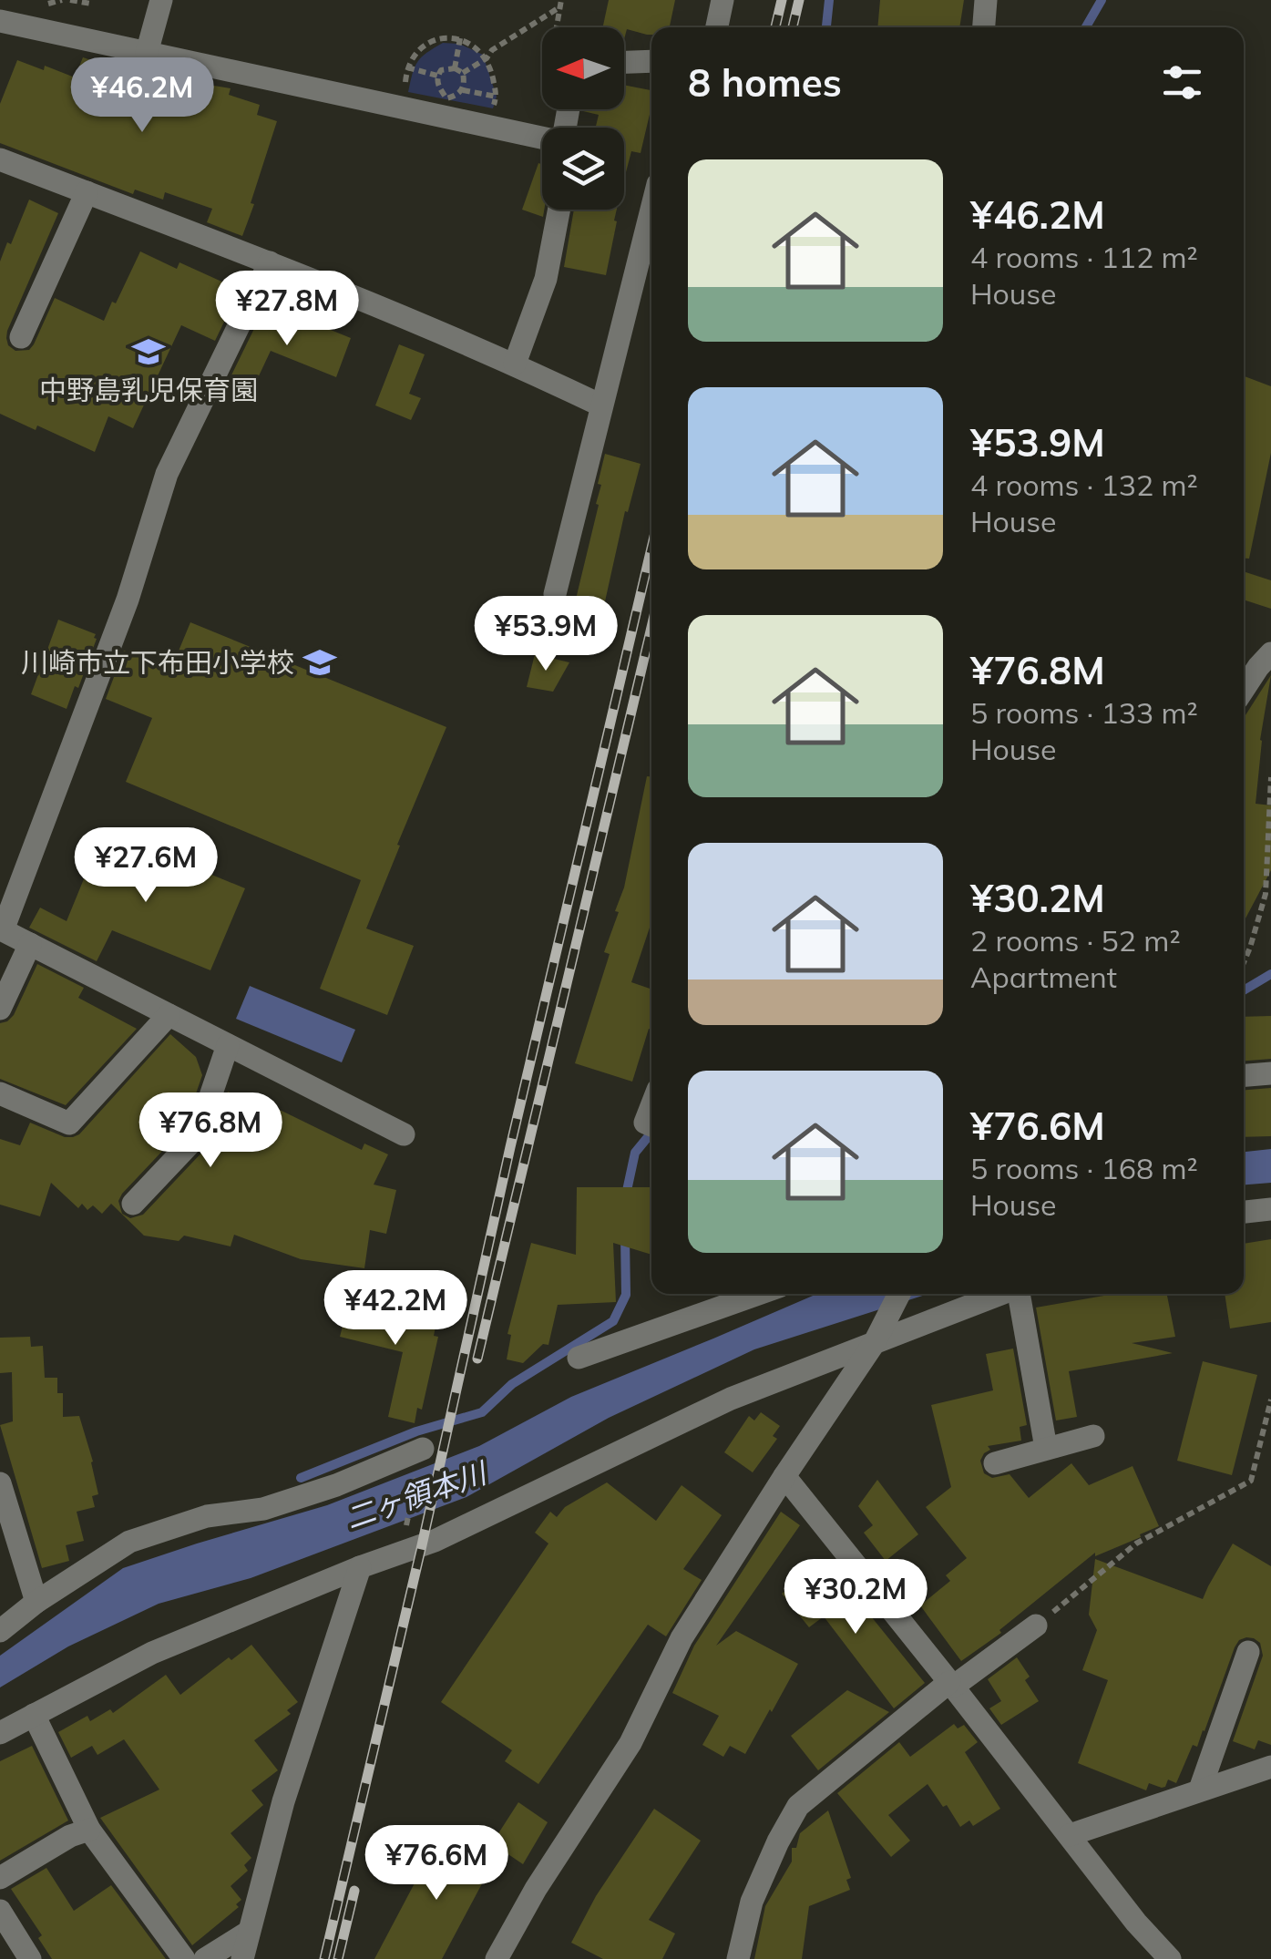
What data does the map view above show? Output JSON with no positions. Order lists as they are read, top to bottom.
{
  "water": ["二ヶ領本川"],
  "places": {
    "school or university": ["中野島乳児保育園", "川崎市立下布田小学校"]
  },
  "north": "left",
  "page": {
    "heading": "8 homes",
    "price": [
      "¥46.2M",
      "¥27.8M",
      "¥53.9M",
      "¥27.6M",
      "¥76.8M",
      "¥42.2M",
      "¥30.2M",
      "¥76.6M"
    ],
    "list": [
      {
        "name": "¥46.2M",
        "note": "4 rooms · 112 m² · House"
      },
      {
        "name": "¥53.9M",
        "note": "4 rooms · 132 m² · House"
      },
      {
        "name": "¥76.8M",
        "note": "5 rooms · 133 m² · House"
      },
      {
        "name": "¥30.2M",
        "note": "2 rooms · 52 m² · Apartment"
      },
      {
        "name": "¥76.6M",
        "note": "5 rooms · 168 m² · House"
      }
    ]
  }
}
